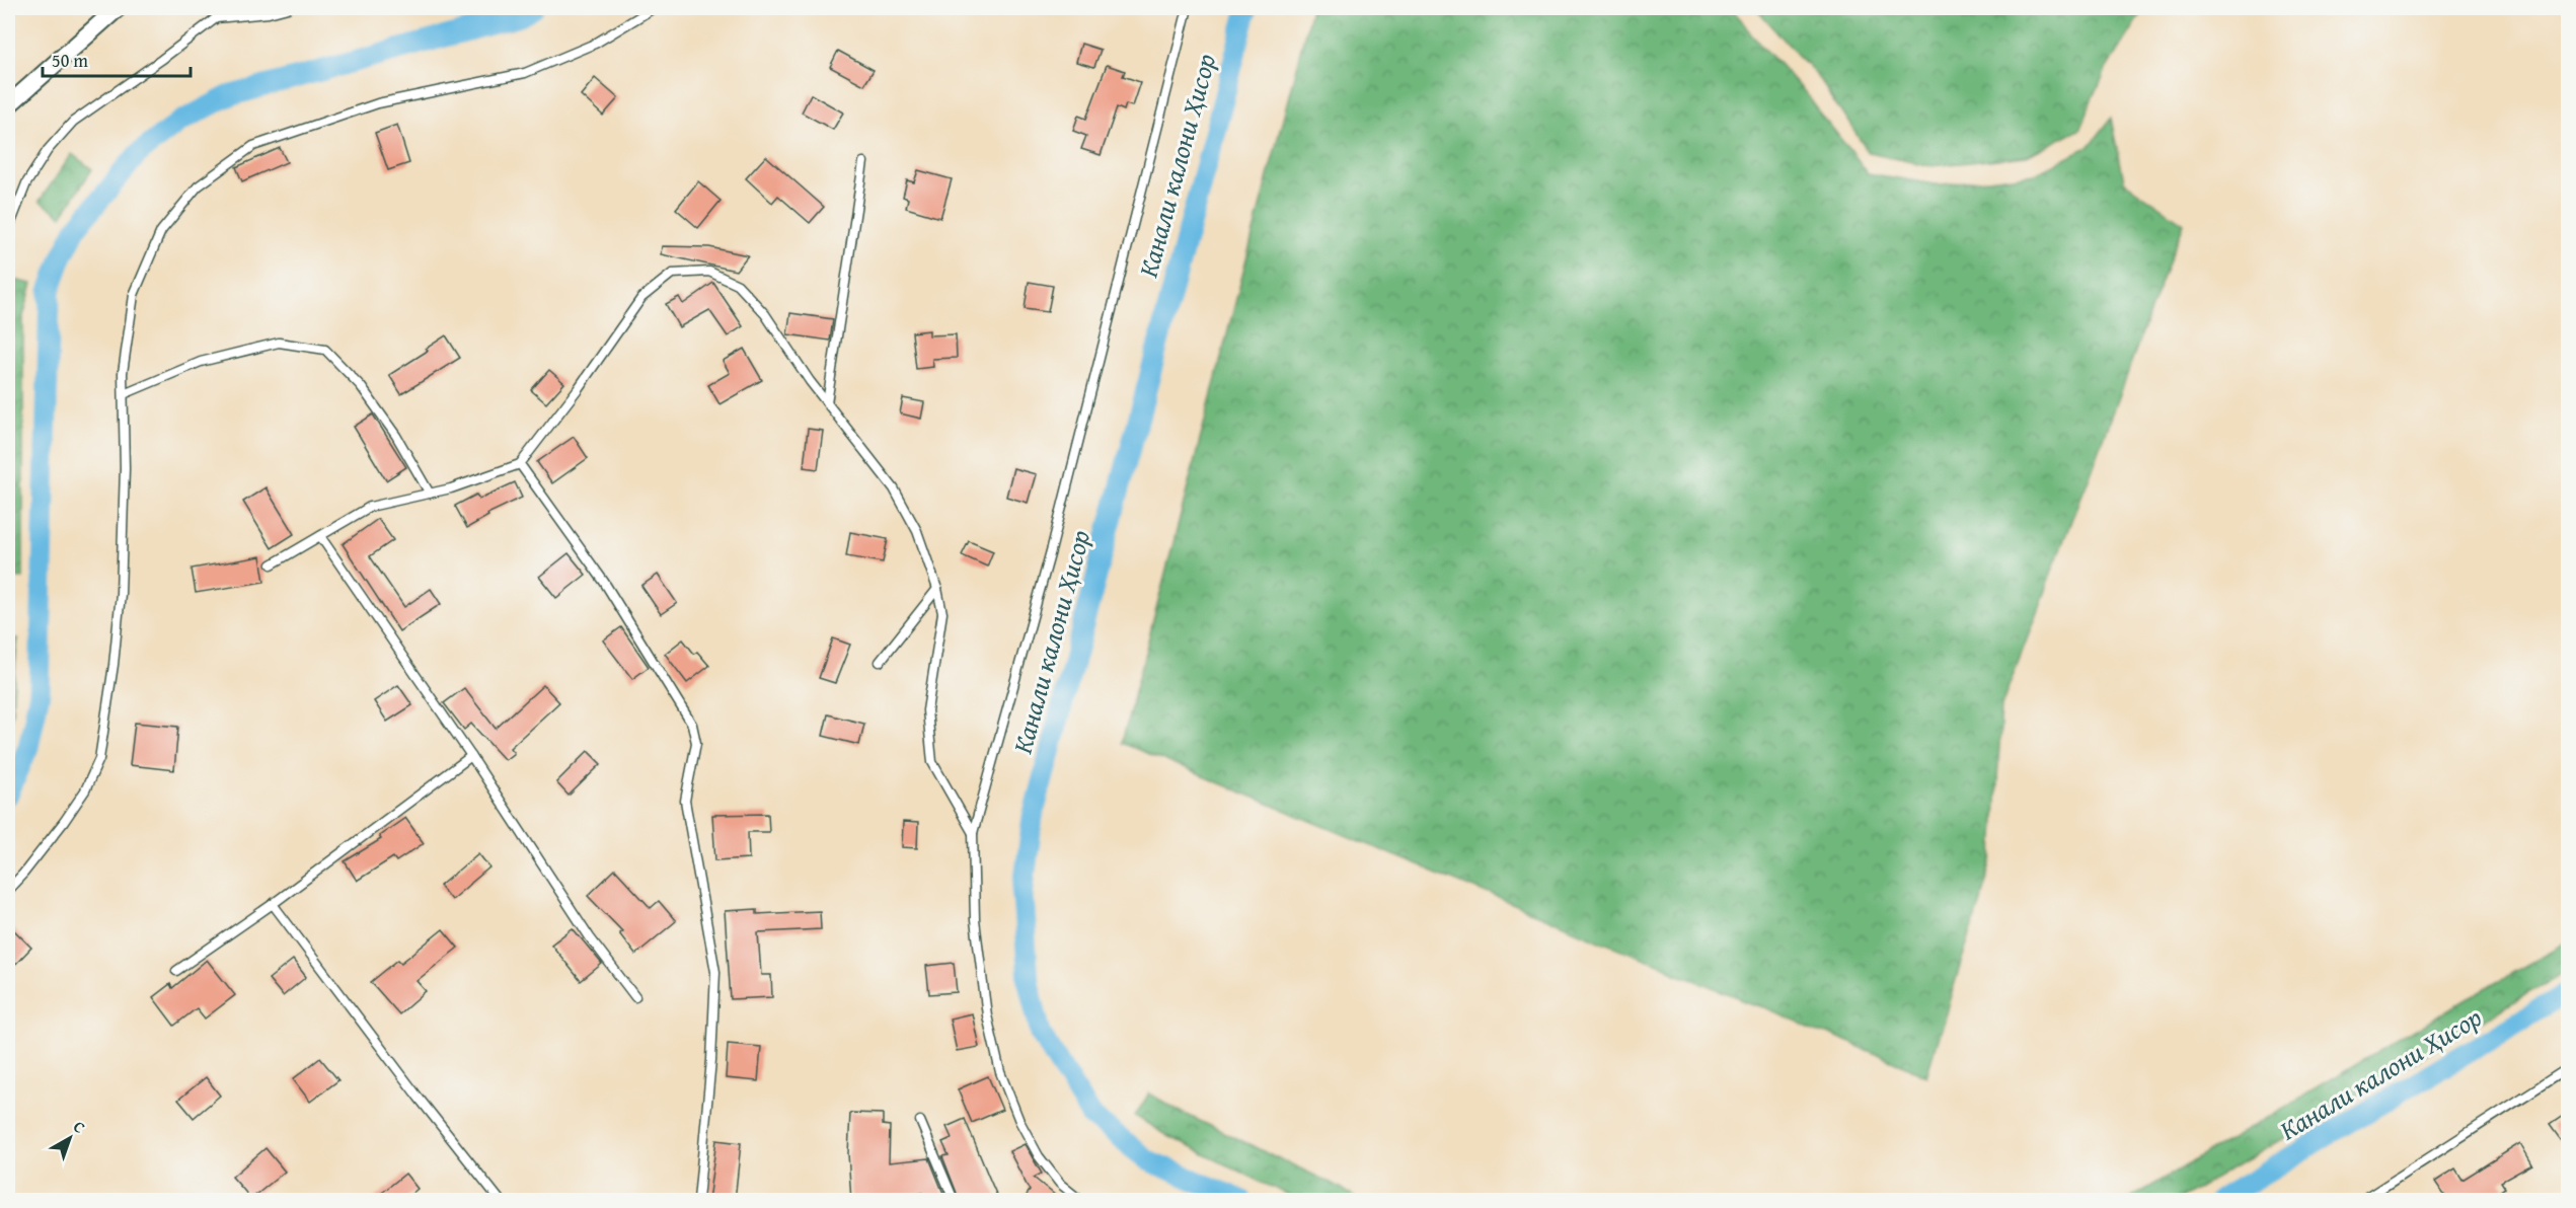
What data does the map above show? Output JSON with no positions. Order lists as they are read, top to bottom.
{
  "water": ["Канали калони Ҳисор"],
  "scale_bar": "50 m",
  "north": "top right"
}
